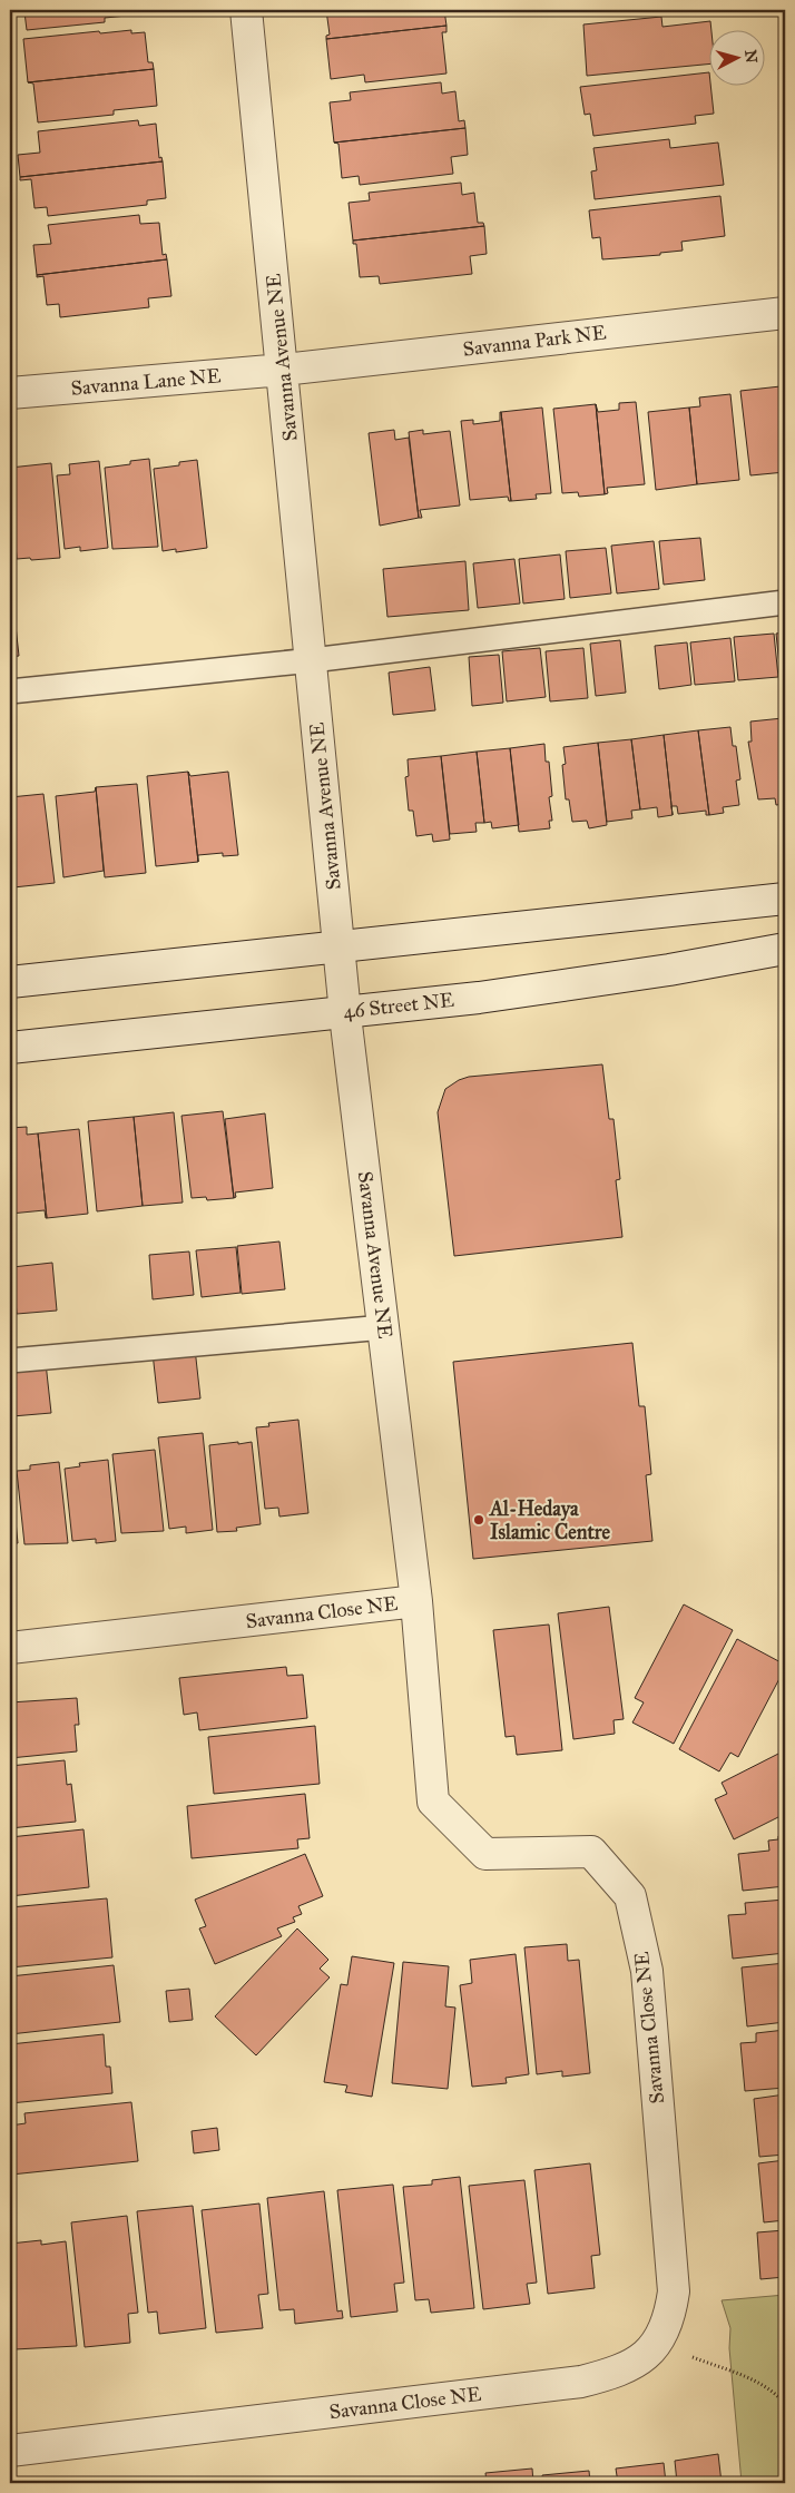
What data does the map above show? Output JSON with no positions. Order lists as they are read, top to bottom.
{
  "streets": {
    "street": [
      "Savanna Park NE",
      "Savanna Avenue NE",
      "Savanna Lane NE",
      "46 Street NE",
      "Savanna Close NE"
    ]
  },
  "crossings": [
    ["Savanna Park NE", "Savanna Avenue NE"],
    ["Savanna Park NE", "Savanna Lane NE"],
    ["Savanna Avenue NE", "Savanna Lane NE"],
    ["Savanna Avenue NE", "46 Street NE"],
    ["Savanna Avenue NE", "Savanna Close NE"]
  ],
  "places": ["Al-Hedaya Islamic Centre"],
  "north": "right"
}
